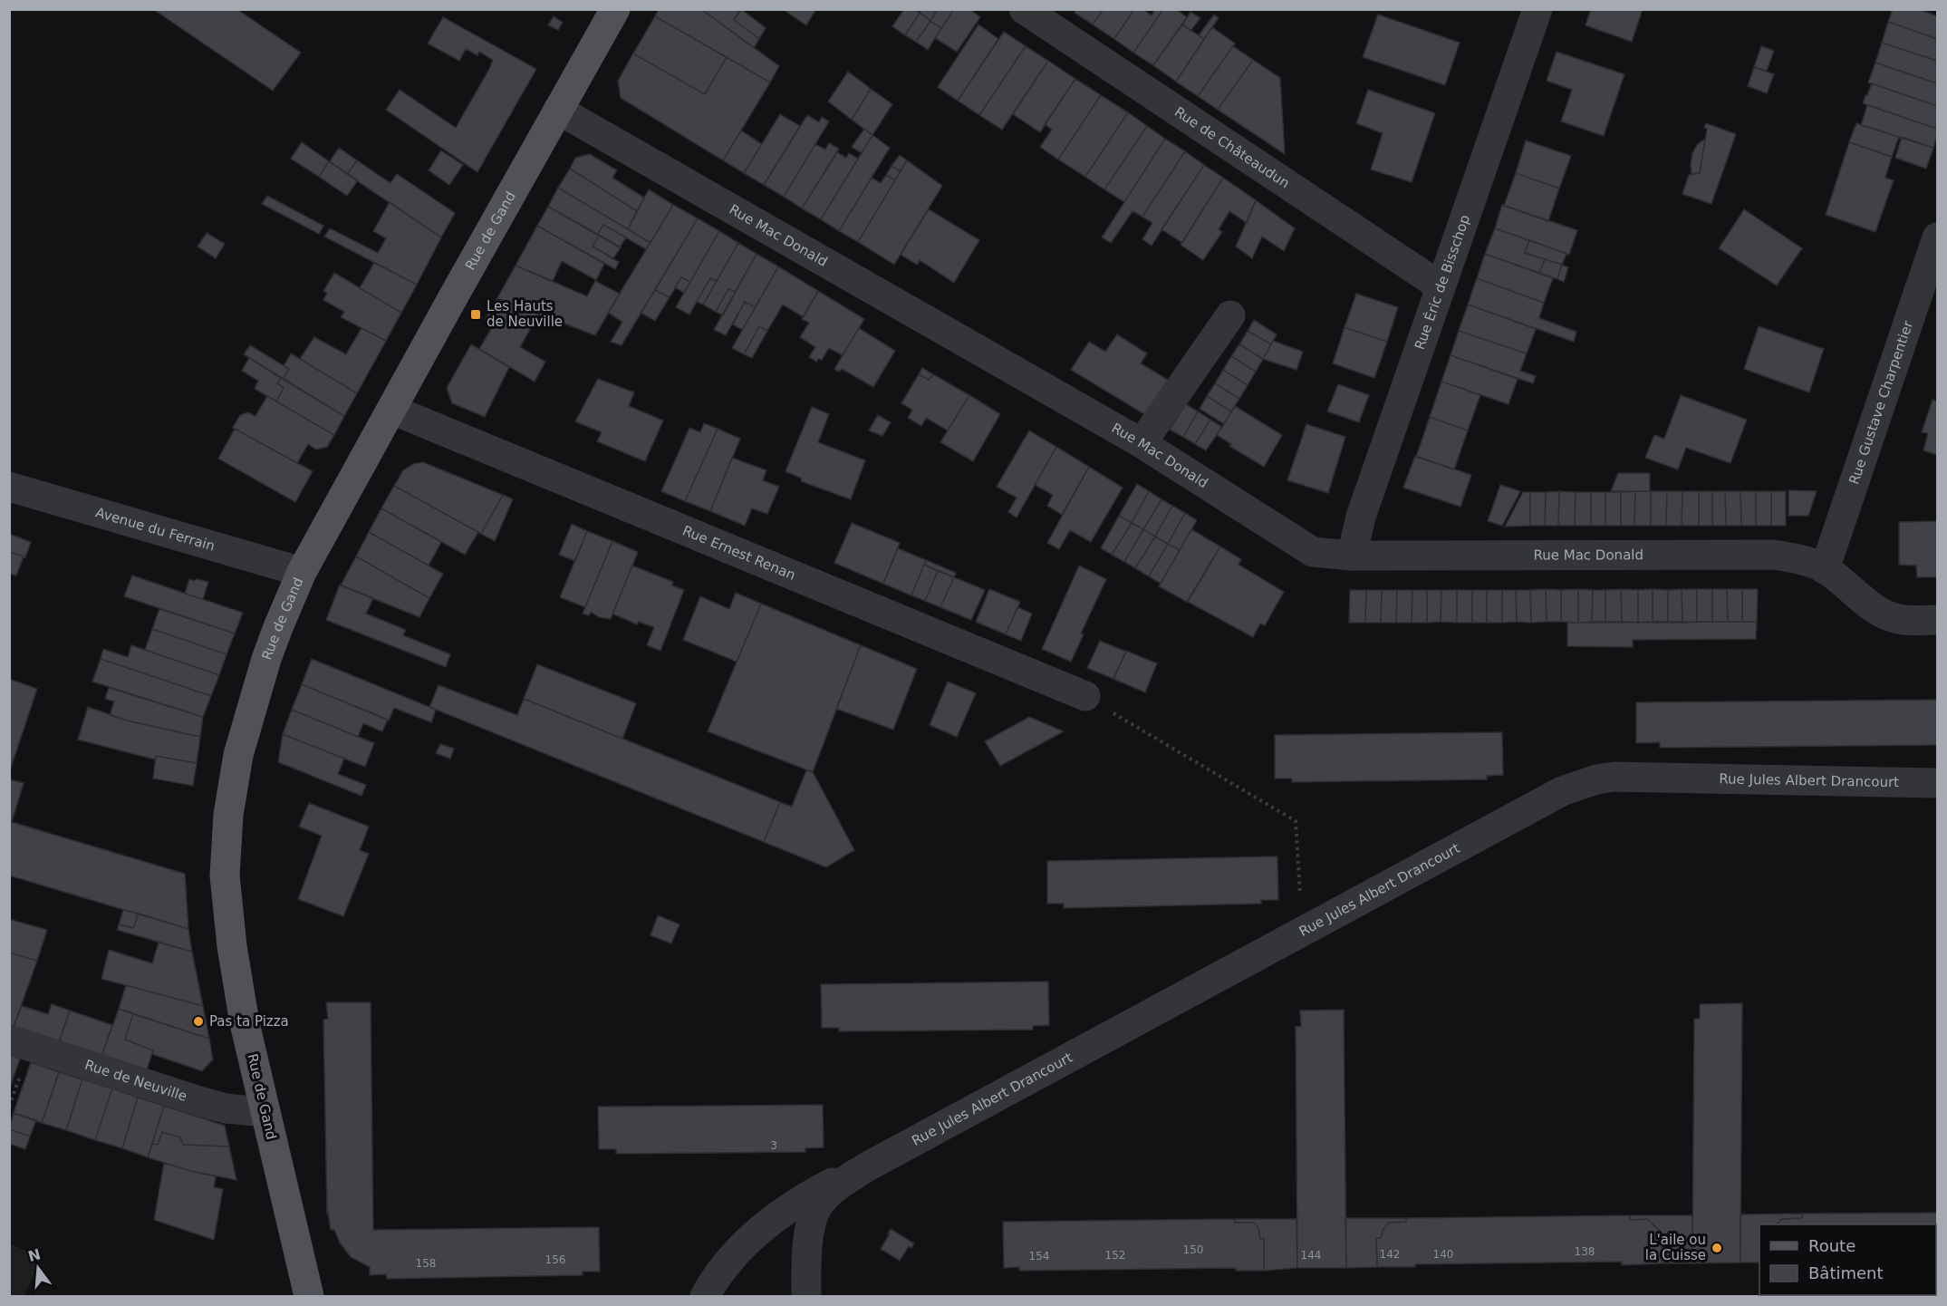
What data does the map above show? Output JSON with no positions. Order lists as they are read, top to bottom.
{
  "streets": {
    "main road": ["Rue de Gand"],
    "street": [
      "Rue de Châteaudun",
      "Rue Mac Donald",
      "Rue Éric de Bisschop",
      "Rue Gustave Charpentier",
      "Avenue du Ferrain",
      "Rue Ernest Renan",
      "Rue Jules Albert Drancourt",
      "Rue de Neuville"
    ]
  },
  "crossings": [
    ["Rue de Châteaudun", "Rue Éric de Bisschop"],
    ["Rue de Gand", "Rue Mac Donald"],
    ["Rue de Gand", "Avenue du Ferrain"],
    ["Rue de Gand", "Rue Ernest Renan"],
    ["Rue de Gand", "Rue de Neuville"],
    ["Rue Mac Donald", "Rue Éric de Bisschop"],
    ["Rue Mac Donald", "Rue Gustave Charpentier"]
  ],
  "places": {
    "transit": ["Les Hauts de Neuville"],
    "other": ["Pas ta Pizza", "L'aile ou la Cuisse"]
  },
  "house_numbers": [
    "3",
    "150",
    "138",
    "142",
    "140",
    "152",
    "144",
    "154",
    "156",
    "158"
  ],
  "legend": ["Route", "Bâtiment"],
  "north": "top"
}
